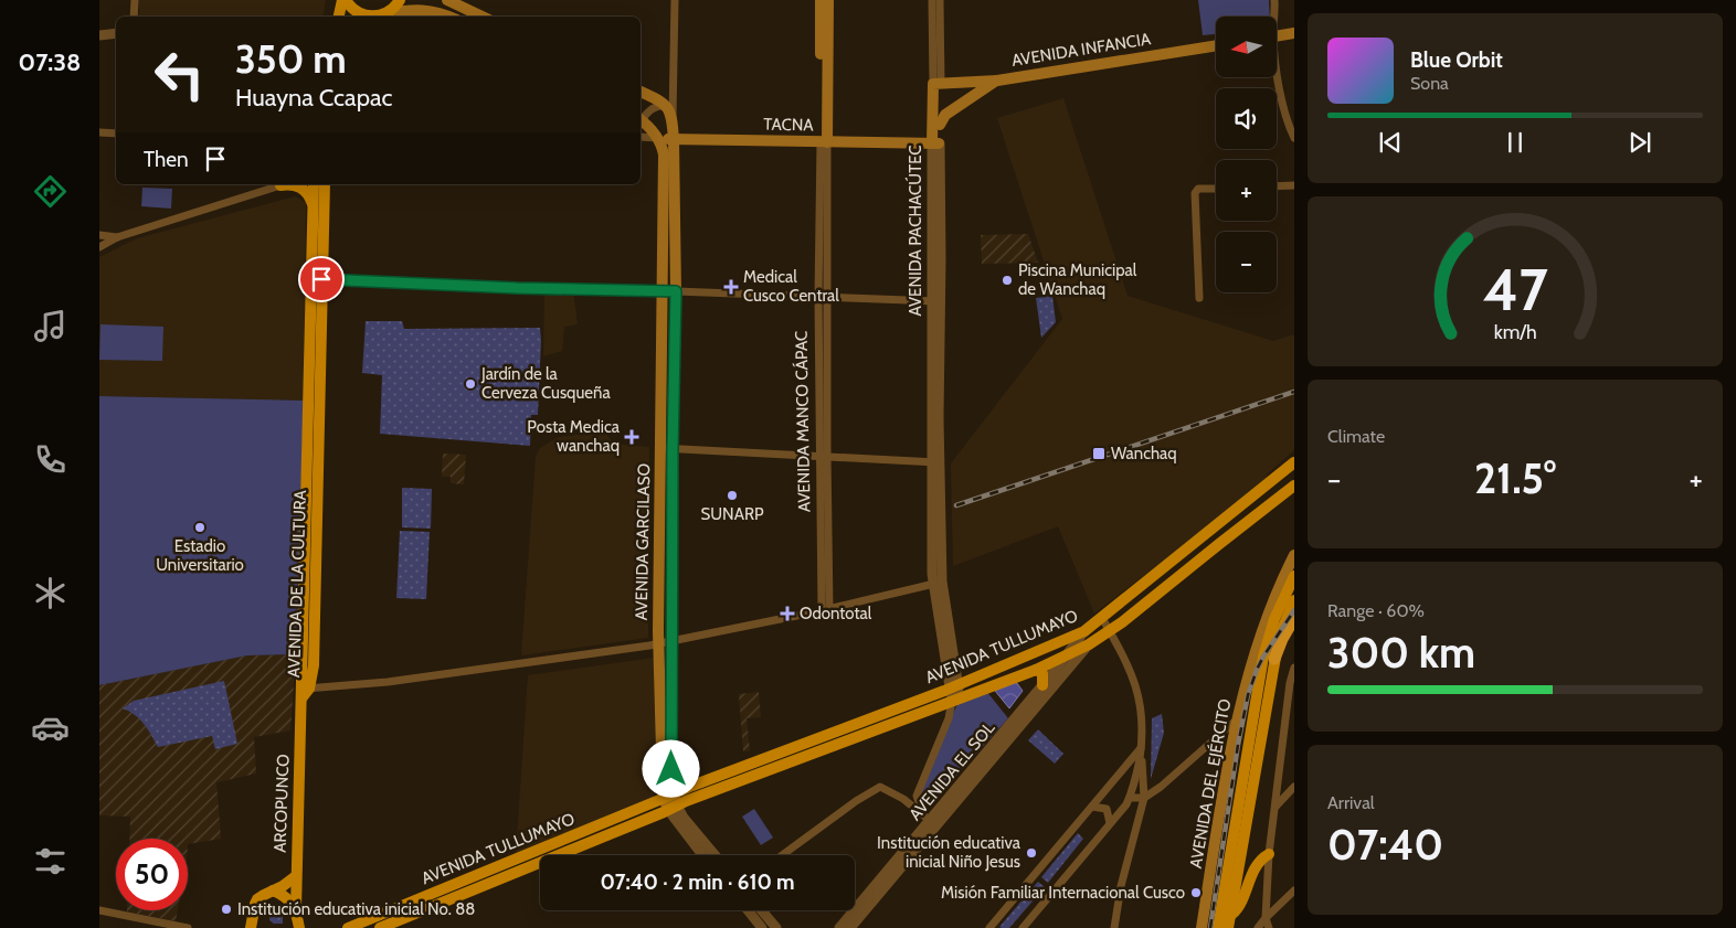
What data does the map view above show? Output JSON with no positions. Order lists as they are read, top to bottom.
{
  "streets": {
    "main road": [
      "AVENIDA INFANCIA",
      "TACNA",
      "AVENIDA PACHACÚTEC",
      "AVENIDA MANCO CÁPAC",
      "AVENIDA GARCILASO",
      "AVENIDA DE LA CULTURA",
      "AVENIDA TULLUMAYO",
      "AVENIDA DEL EJÉRCITO",
      "ARCOPUNCO"
    ],
    "street": ["AVENIDA EL SOL"]
  },
  "crossings": [
    ["AVENIDA INFANCIA", "AVENIDA PACHACÚTEC"],
    ["TACNA", "AVENIDA PACHACÚTEC"],
    ["TACNA", "AVENIDA MANCO CÁPAC"],
    ["TACNA", "AVENIDA GARCILASO"],
    ["AVENIDA PACHACÚTEC", "AVENIDA TULLUMAYO"],
    ["AVENIDA GARCILASO", "AVENIDA TULLUMAYO"],
    ["AVENIDA DE LA CULTURA", "ARCOPUNCO"],
    ["AVENIDA TULLUMAYO", "AVENIDA EL SOL"]
  ],
  "places": {
    "other": [
      "Piscina Municipal de Wanchaq",
      "Jardín de la Cerveza Cusqueña",
      "SUNARP",
      "Estadio Universitario",
      "Institución educativa inicial Niño Jesus",
      "Misión Familiar Internacional Cusco",
      "Institución educativa inicial No. 88"
    ],
    "health": ["Medical Cusco Central", "Posta Medica wanchaq", "Odontotal"],
    "transit": ["Wanchaq"]
  },
  "north": "left",
  "page": {
    "tabs": "07:38",
    "map_buttons": ["+", "−"],
    "turn": ["350 m", "Huayna Ccapac"],
    "song": ["Blue Orbit", "Sona"],
    "then": "Then",
    "tile": [
      "Climate",
      ["Range · 60%", "300 km"],
      ["Arrival", "07:40"]
    ],
    "heat": ["−", "21.5°", "+"],
    "limit": "50",
    "trip": "07:40 · 2 min · 610 m",
    "gauge": ["47", "km/h"]
  }
}
